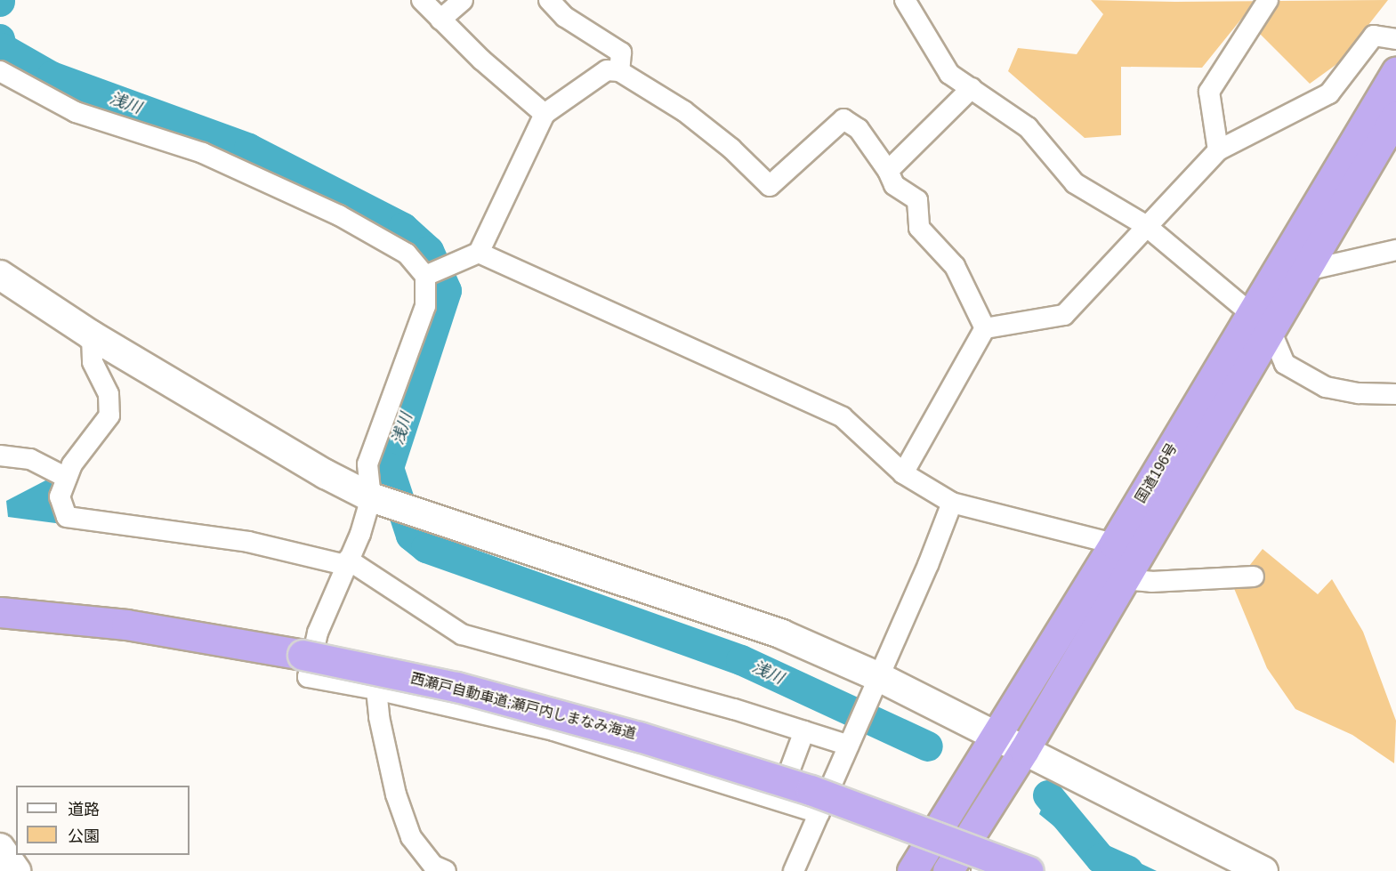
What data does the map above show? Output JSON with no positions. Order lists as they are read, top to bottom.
{
  "streets": {
    "highway": ["国道196号", "西瀬戸自動車道;瀬戸内しまなみ海道"]
  },
  "water": ["浅川"],
  "legend": ["道路", "公園"]
}
